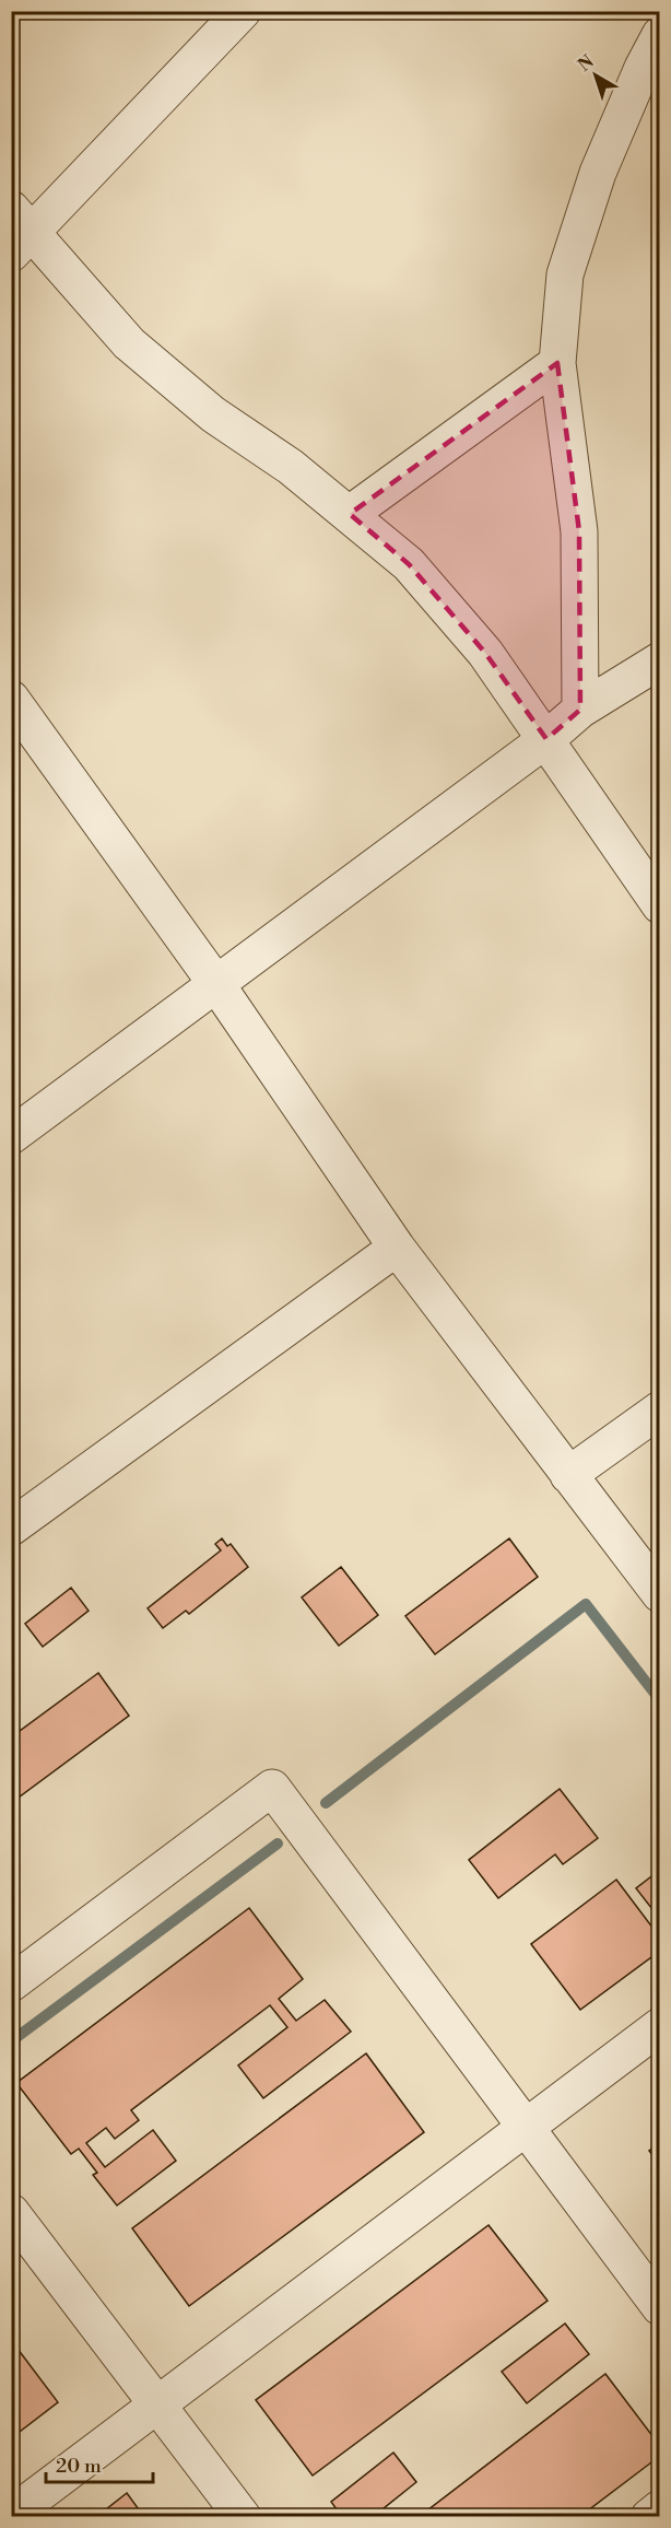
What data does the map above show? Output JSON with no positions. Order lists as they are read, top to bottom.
{
  "scale_bar": "20 m",
  "north": "top left"
}
